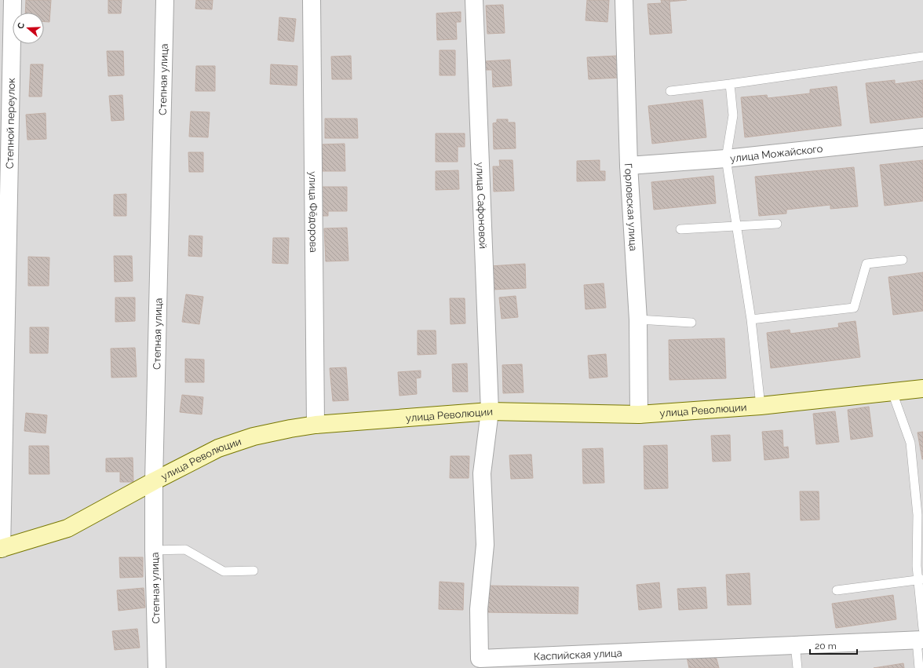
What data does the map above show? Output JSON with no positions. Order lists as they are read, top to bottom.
{
  "streets": {
    "street": [
      "Степная улица",
      "Степной переулок",
      "улица Можайского",
      "улица Сафоновой",
      "Горловская улица",
      "улица Фёдорова",
      "улица Революции",
      "Каспийская улица"
    ]
  },
  "crossings": [
    ["Степная улица", "улица Революции"],
    ["Степной переулок", "улица Революции"],
    ["улица Можайского", "Горловская улица"],
    ["улица Сафоновой", "улица Революции"],
    ["улица Сафоновой", "Каспийская улица"],
    ["Горловская улица", "улица Революции"],
    ["улица Фёдорова", "улица Революции"],
    ["улица Революции", "Каспийская улица"]
  ],
  "scale_bar": "20 m",
  "north": "left"
}
